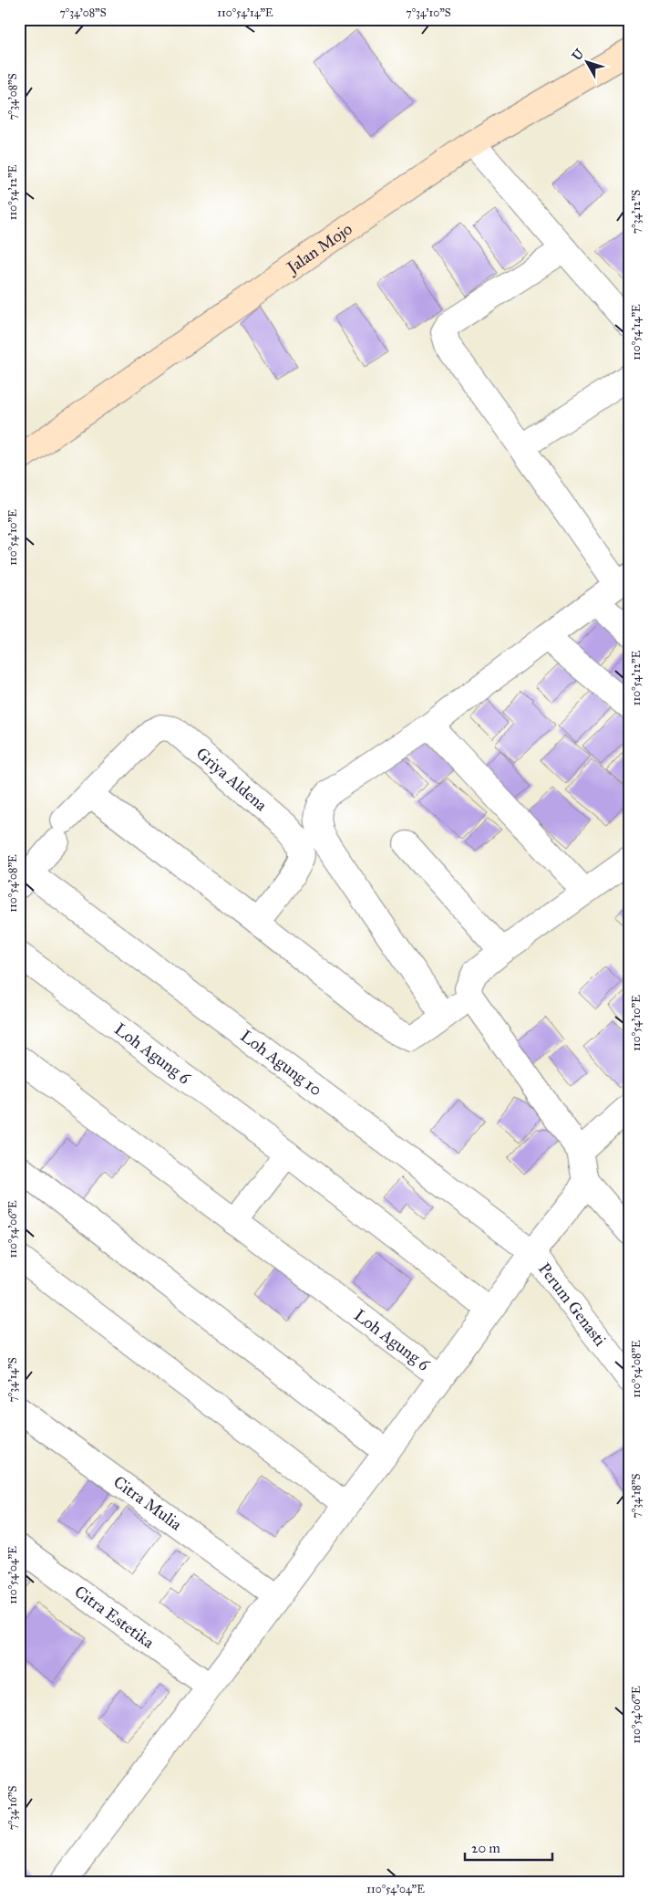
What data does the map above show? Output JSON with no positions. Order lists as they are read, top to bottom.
{
  "streets": {
    "street": [
      "Jalan Mojo",
      "Griya Aldena",
      "Loh Agung 6",
      "Loh Agung 10",
      "Perum Genasti",
      "Citra Mulia",
      "Citra Estetika"
    ]
  },
  "crossings": [
    ["Griya Aldena", "Loh Agung 10"],
    ["Loh Agung 10", "Perum Genasti"]
  ],
  "scale_bar": "20 m",
  "north": "top left",
  "coordinates": [
    "7°34'08\"S",
    "110°54'14\"E",
    "7°34'10\"S",
    "110°54'12\"E",
    "7°34'12\"S",
    "110°54'10\"E",
    "110°54'08\"E",
    "110°54'06\"E",
    "7°34'14\"S",
    "7°34'18\"S",
    "110°54'04\"E",
    "7°34'16\"S"
  ]
}
